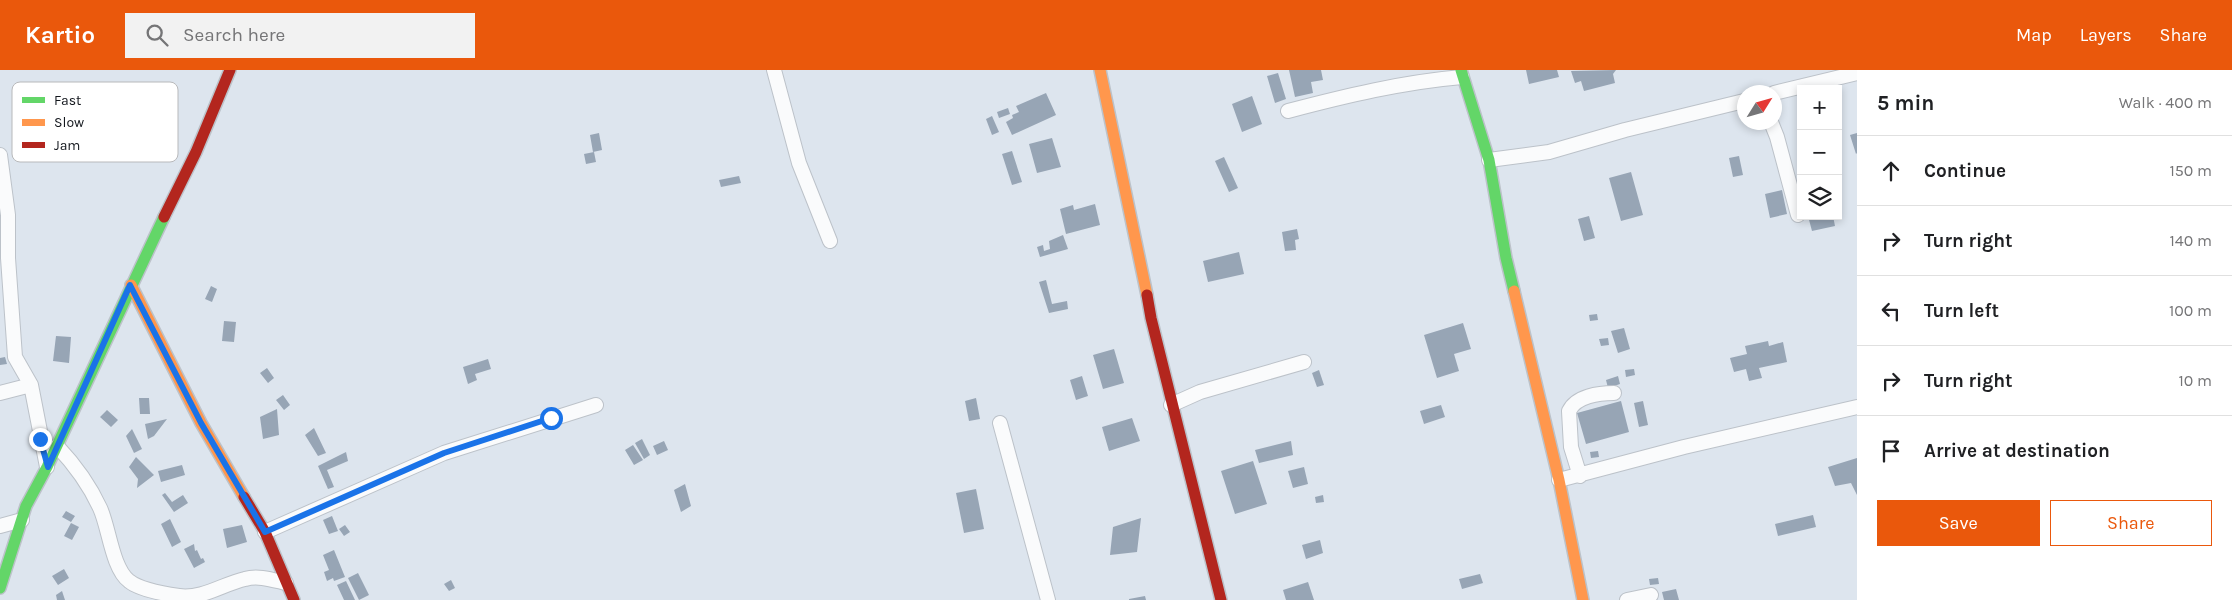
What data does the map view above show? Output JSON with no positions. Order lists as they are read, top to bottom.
{
  "legend": ["Fast", "Slow", "Jam"],
  "north": "top right",
  "page": {
    "header": "Kartio",
    "search": "Search here",
    "nav": ["Map", "Layers", "Share"],
    "heading": ["5 min", "Walk · 400 m"],
    "map_buttons": ["+", "−"],
    "list": [
      ["Continue", "150 m"],
      ["Turn right", "140 m"],
      ["Turn left", "100 m"],
      ["Turn right", "10 m"],
      "Arrive at destination"
    ],
    "buttons": ["Save", "Share"]
  }
}
